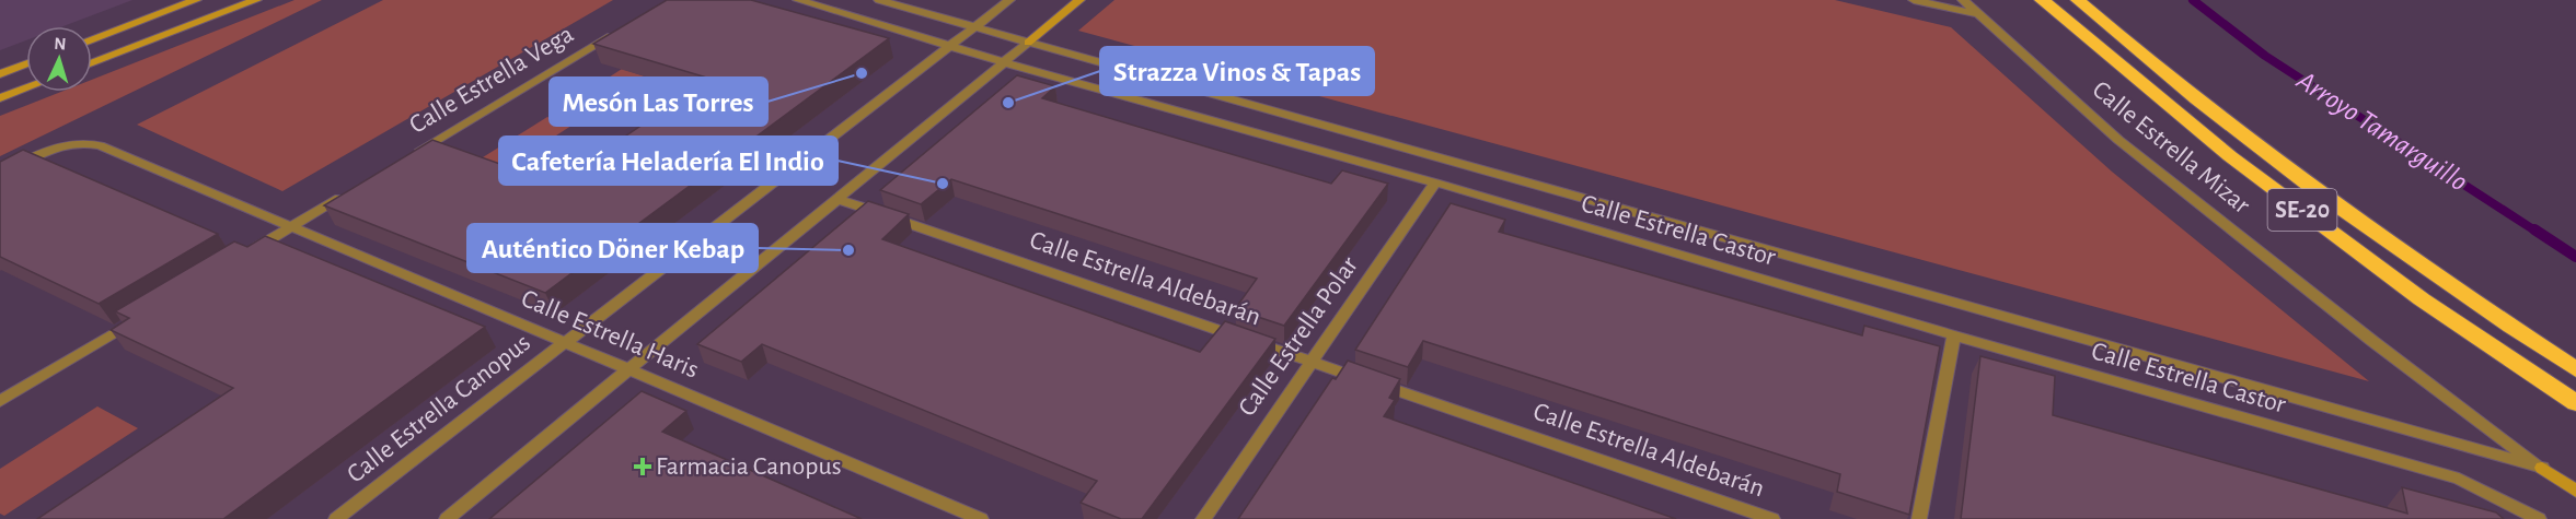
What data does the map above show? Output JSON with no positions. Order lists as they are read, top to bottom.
{
  "streets": {
    "highway": ["SE-20"],
    "street": [
      "Calle Estrella Vega",
      "Calle Estrella Mizar",
      "Calle Estrella Castor",
      "Calle Estrella Aldebarán",
      "Calle Estrella Haris",
      "Calle Estrella Polar",
      "Calle Estrella Canopus"
    ]
  },
  "crossings": [
    ["Calle Estrella Mizar", "Calle Estrella Castor"],
    ["Calle Estrella Castor", "Calle Estrella Polar"],
    ["Calle Estrella Castor", "Calle Estrella Canopus"],
    ["Calle Estrella Aldebarán", "Calle Estrella Polar"],
    ["Calle Estrella Haris", "Calle Estrella Canopus"]
  ],
  "water": ["Arroyo Tamarguillo"],
  "places": {
    "other": [
      "Mesón Las Torres",
      "Strazza Vinos & Tapas",
      "Cafetería Heladería El Indio",
      "Auténtico Döner Kebap"
    ],
    "health": ["Farmacia Canopus"]
  },
  "north": "top"
}
